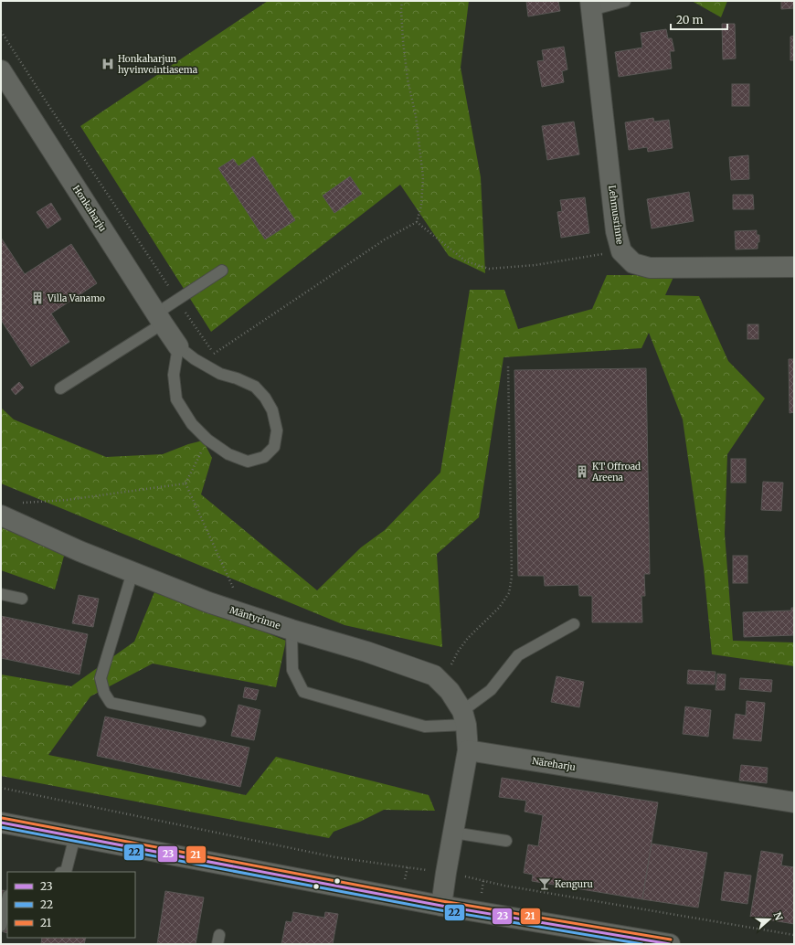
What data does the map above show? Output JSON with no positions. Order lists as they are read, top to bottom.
{
  "streets": {
    "street": [
      "Honkaharju",
      "Lehmusrinne",
      "Mäntyrinne",
      "Näreharju"
    ]
  },
  "crossings": [
    ["Mäntyrinne", "Näreharju"]
  ],
  "places": {
    "hospital": ["Honkaharjun hyvinvointiasema"],
    "building": ["Villa Vanamo", "KT Offroad Areena"],
    "bar": ["Kenguru"]
  },
  "lines": ["transit line 21", "transit line 23", "transit line 22"],
  "legend": ["23", "22", "21"],
  "scale_bar": "20 m",
  "north": "right"
}
